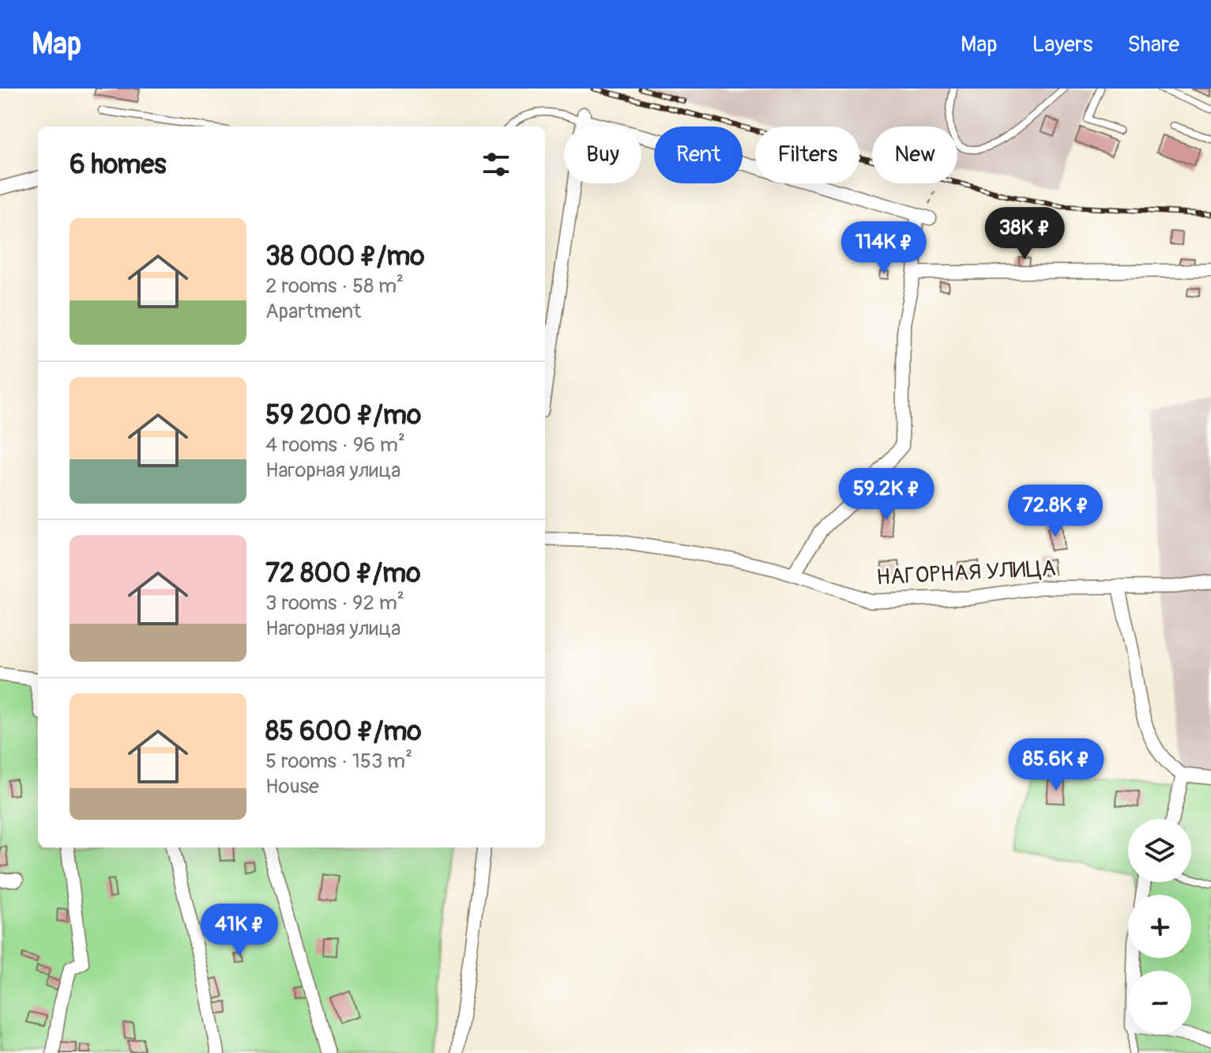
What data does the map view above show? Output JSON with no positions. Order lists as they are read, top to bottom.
{
  "streets": {
    "street": ["НАГОРНАЯ УЛИЦА"]
  },
  "page": {
    "header": "Map",
    "nav": ["Map", "Layers", "Share"],
    "chip": [
      "Buy",
      "Rent",
      "Filters",
      "New"
    ],
    "heading": "6 homes",
    "list": [
      {
        "name": "38 000 ₽/mo",
        "note": "2 rooms · 58 m² · Apartment"
      },
      {
        "name": "59 200 ₽/mo",
        "note": "4 rooms · 96 m² · Нагорная улица"
      },
      {
        "name": "72 800 ₽/mo",
        "note": "3 rooms · 92 m² · Нагорная улица"
      },
      {
        "name": "85 600 ₽/mo",
        "note": "5 rooms · 153 m² · House"
      }
    ],
    "price": [
      "38K ₽",
      "114K ₽",
      "59.2K ₽",
      "72.8K ₽",
      "85.6K ₽",
      "41K ₽"
    ],
    "map_buttons": ["+", "−"]
  }
}
